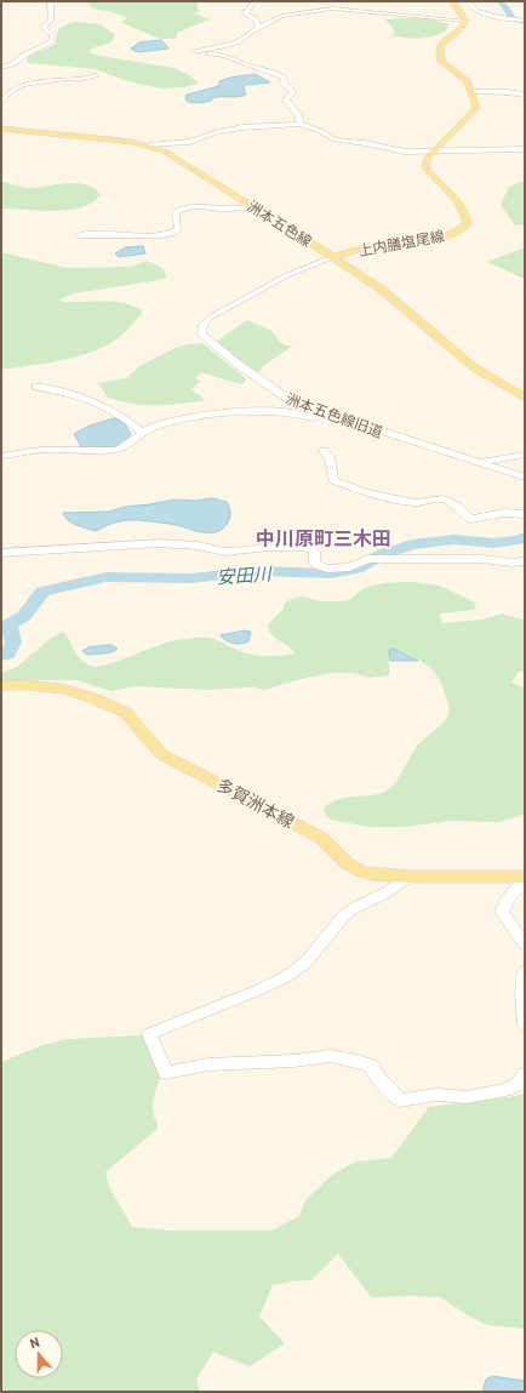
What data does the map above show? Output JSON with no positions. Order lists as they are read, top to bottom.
{
  "streets": {
    "main road": ["洲本五色線", "上内膳塩尾線", "多賀洲本線"],
    "street": ["洲本五色線旧道"]
  },
  "crossings": [
    ["洲本五色線", "上内膳塩尾線"],
    ["洲本五色線", "洲本五色線旧道"],
    ["上内膳塩尾線", "洲本五色線旧道"]
  ],
  "districts": ["中川原町三木田"],
  "water": ["安田川"],
  "north": "top"
}
